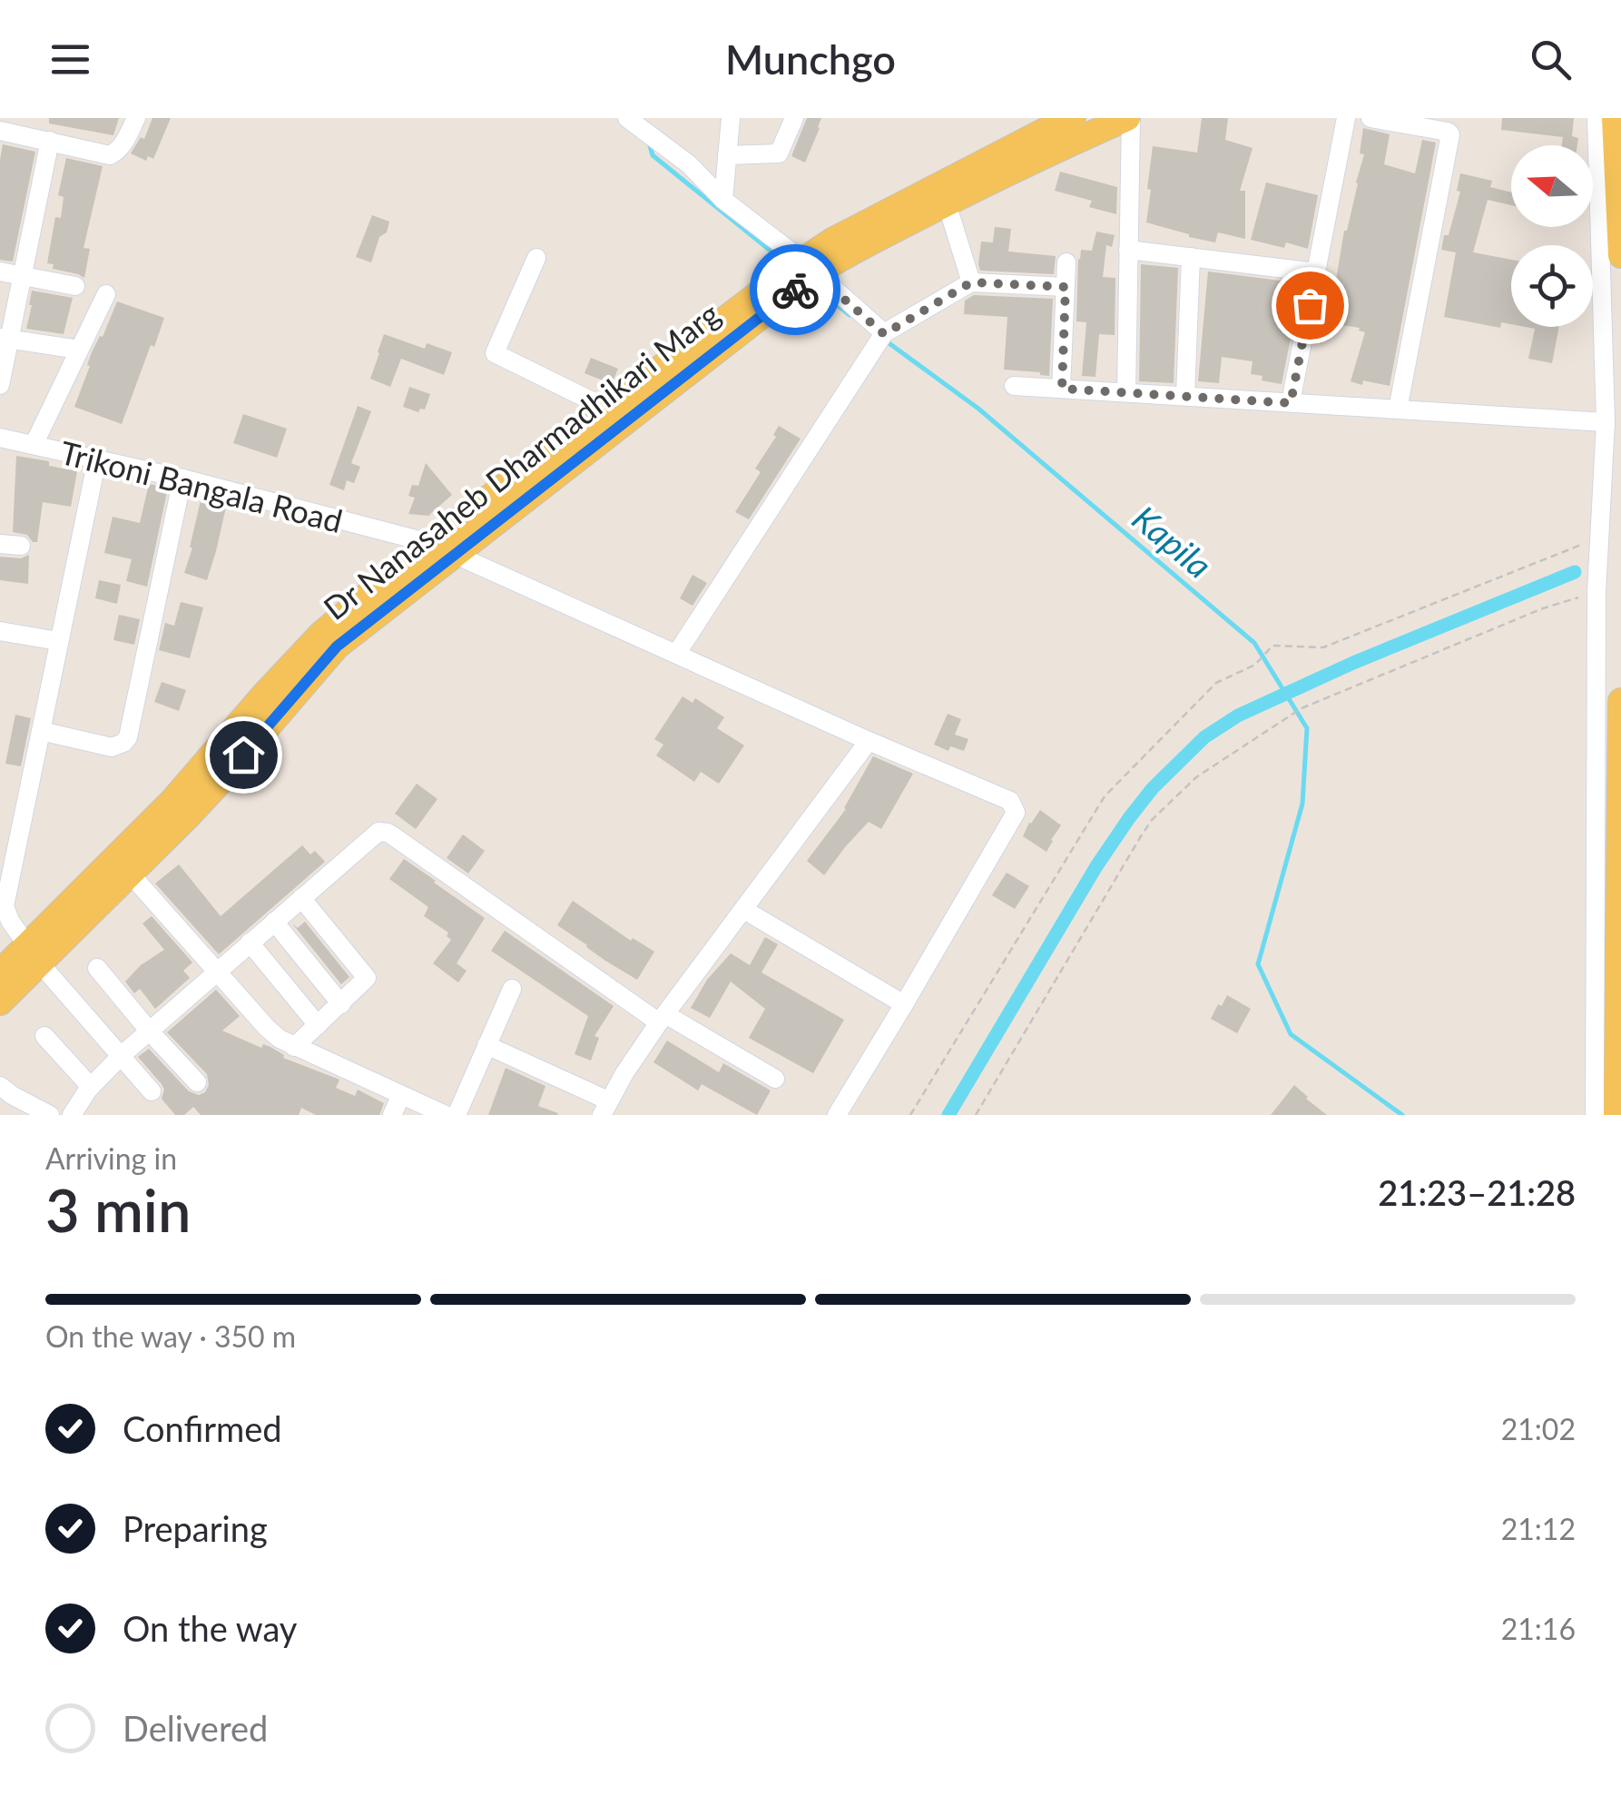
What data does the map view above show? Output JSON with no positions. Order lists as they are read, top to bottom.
{
  "streets": {
    "main road": ["Dr Nanasaheb Dharmadhikari Marg"],
    "street": ["Trikoni Bangala Road"]
  },
  "crossings": [
    ["Dr Nanasaheb Dharmadhikari Marg", "Trikoni Bangala Road"]
  ],
  "water": ["Kapila"],
  "north": "left",
  "page": {
    "header": "Munchgo",
    "heading": ["3 min", "Arriving in", "21:23–21:28"],
    "bar": "On the way · 350 m",
    "list": [
      ["Confirmed", "21:02"],
      ["Preparing", "21:12"],
      ["On the way", "21:16"],
      "Delivered"
    ]
  }
}
